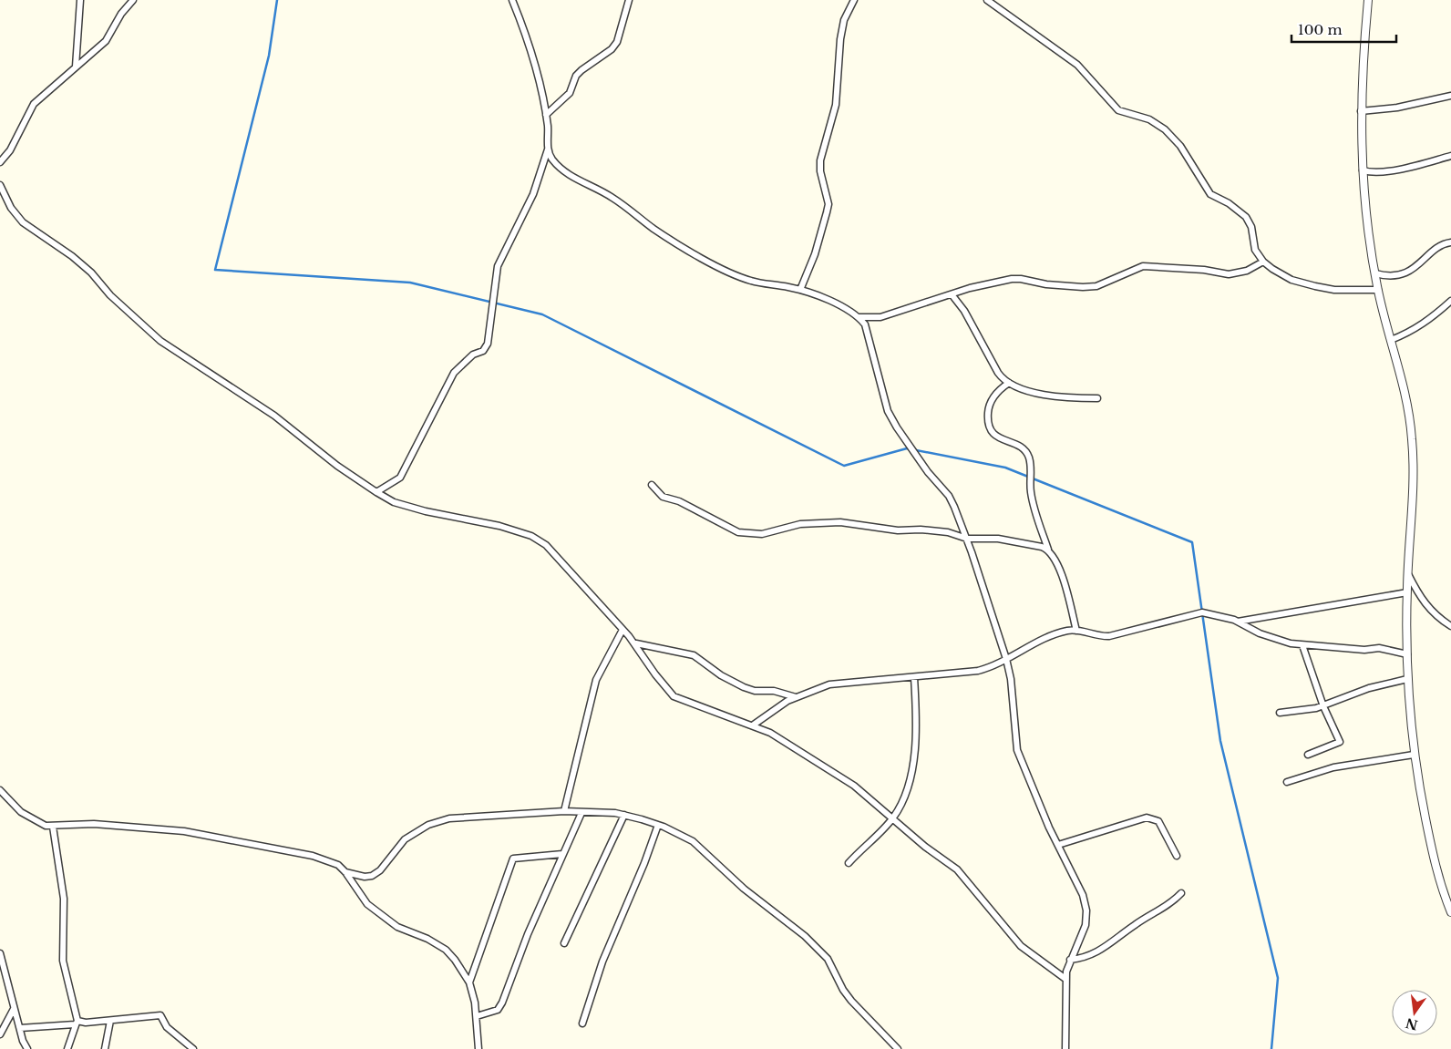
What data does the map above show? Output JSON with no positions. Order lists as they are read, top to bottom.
{
  "scale_bar": "100 m",
  "north": "bottom"
}
